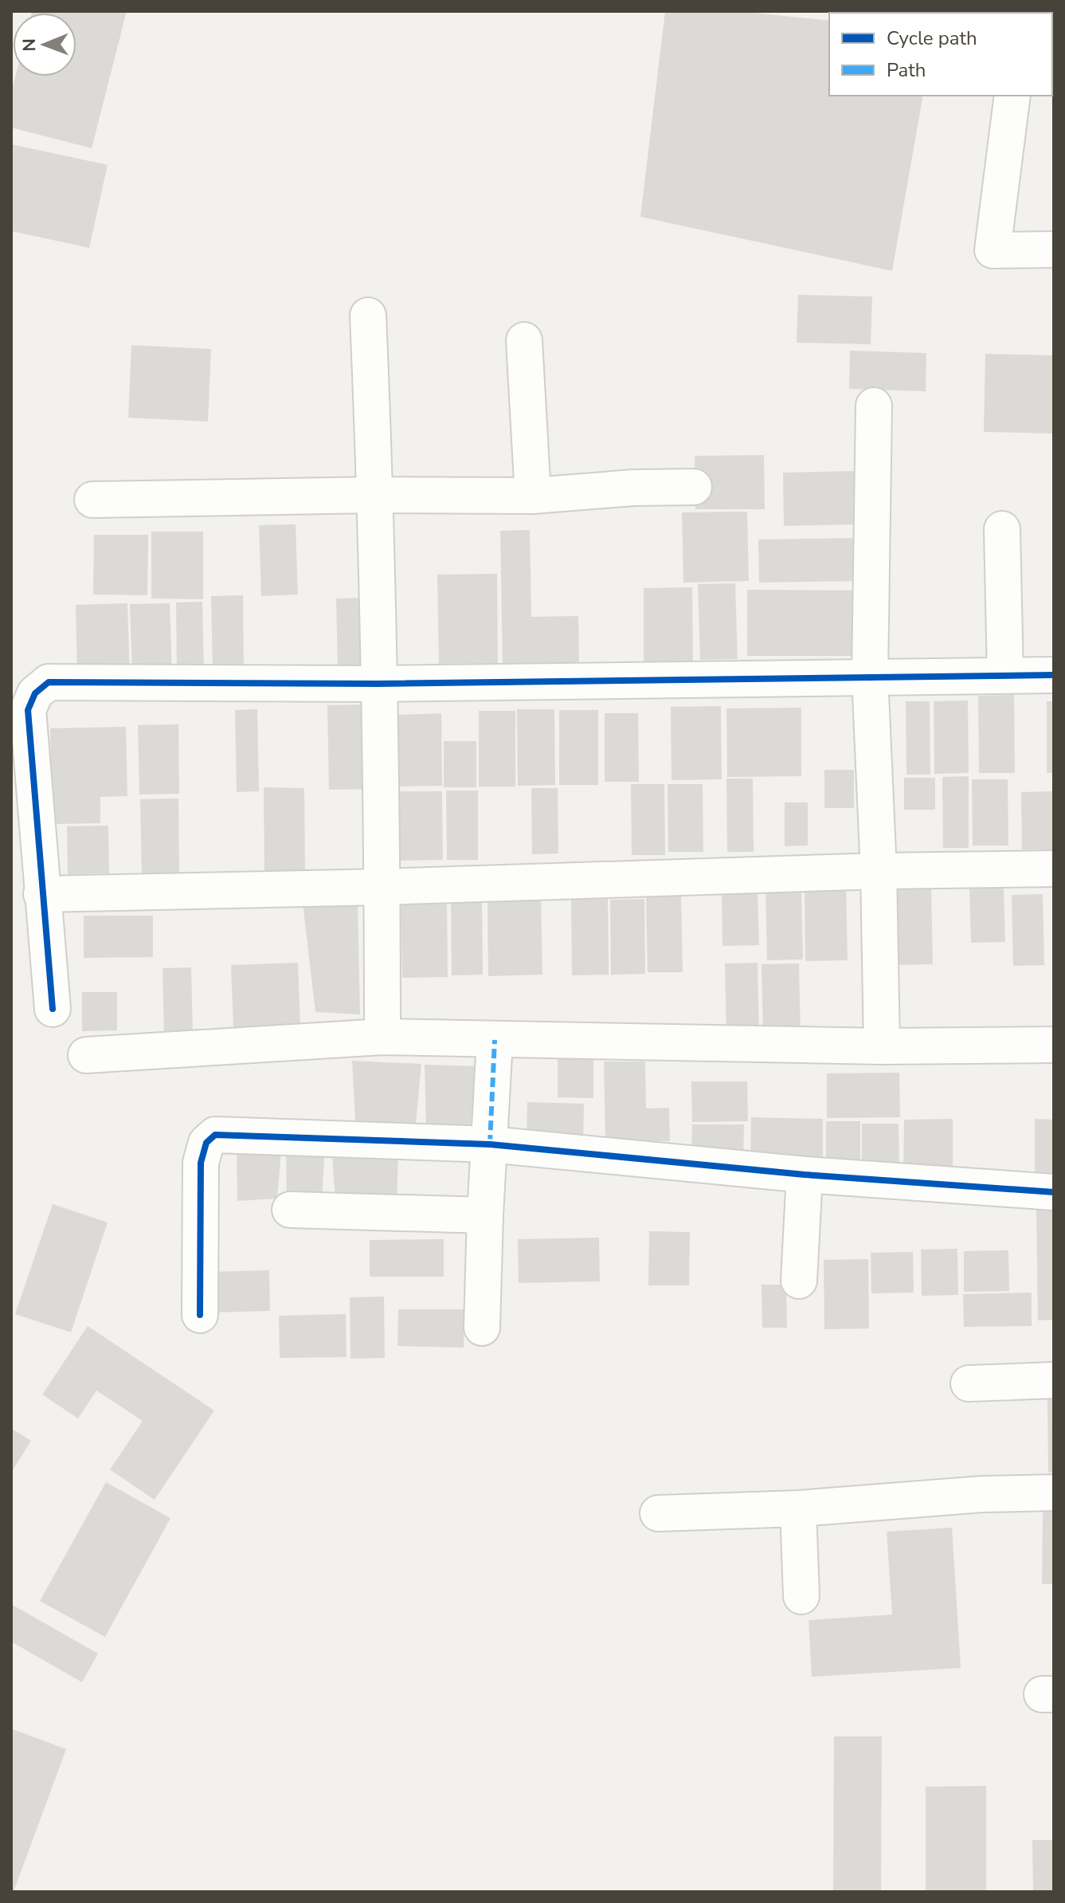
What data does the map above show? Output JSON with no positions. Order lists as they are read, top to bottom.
{
  "legend": ["Cycle path", "Path"],
  "north": "left"
}
